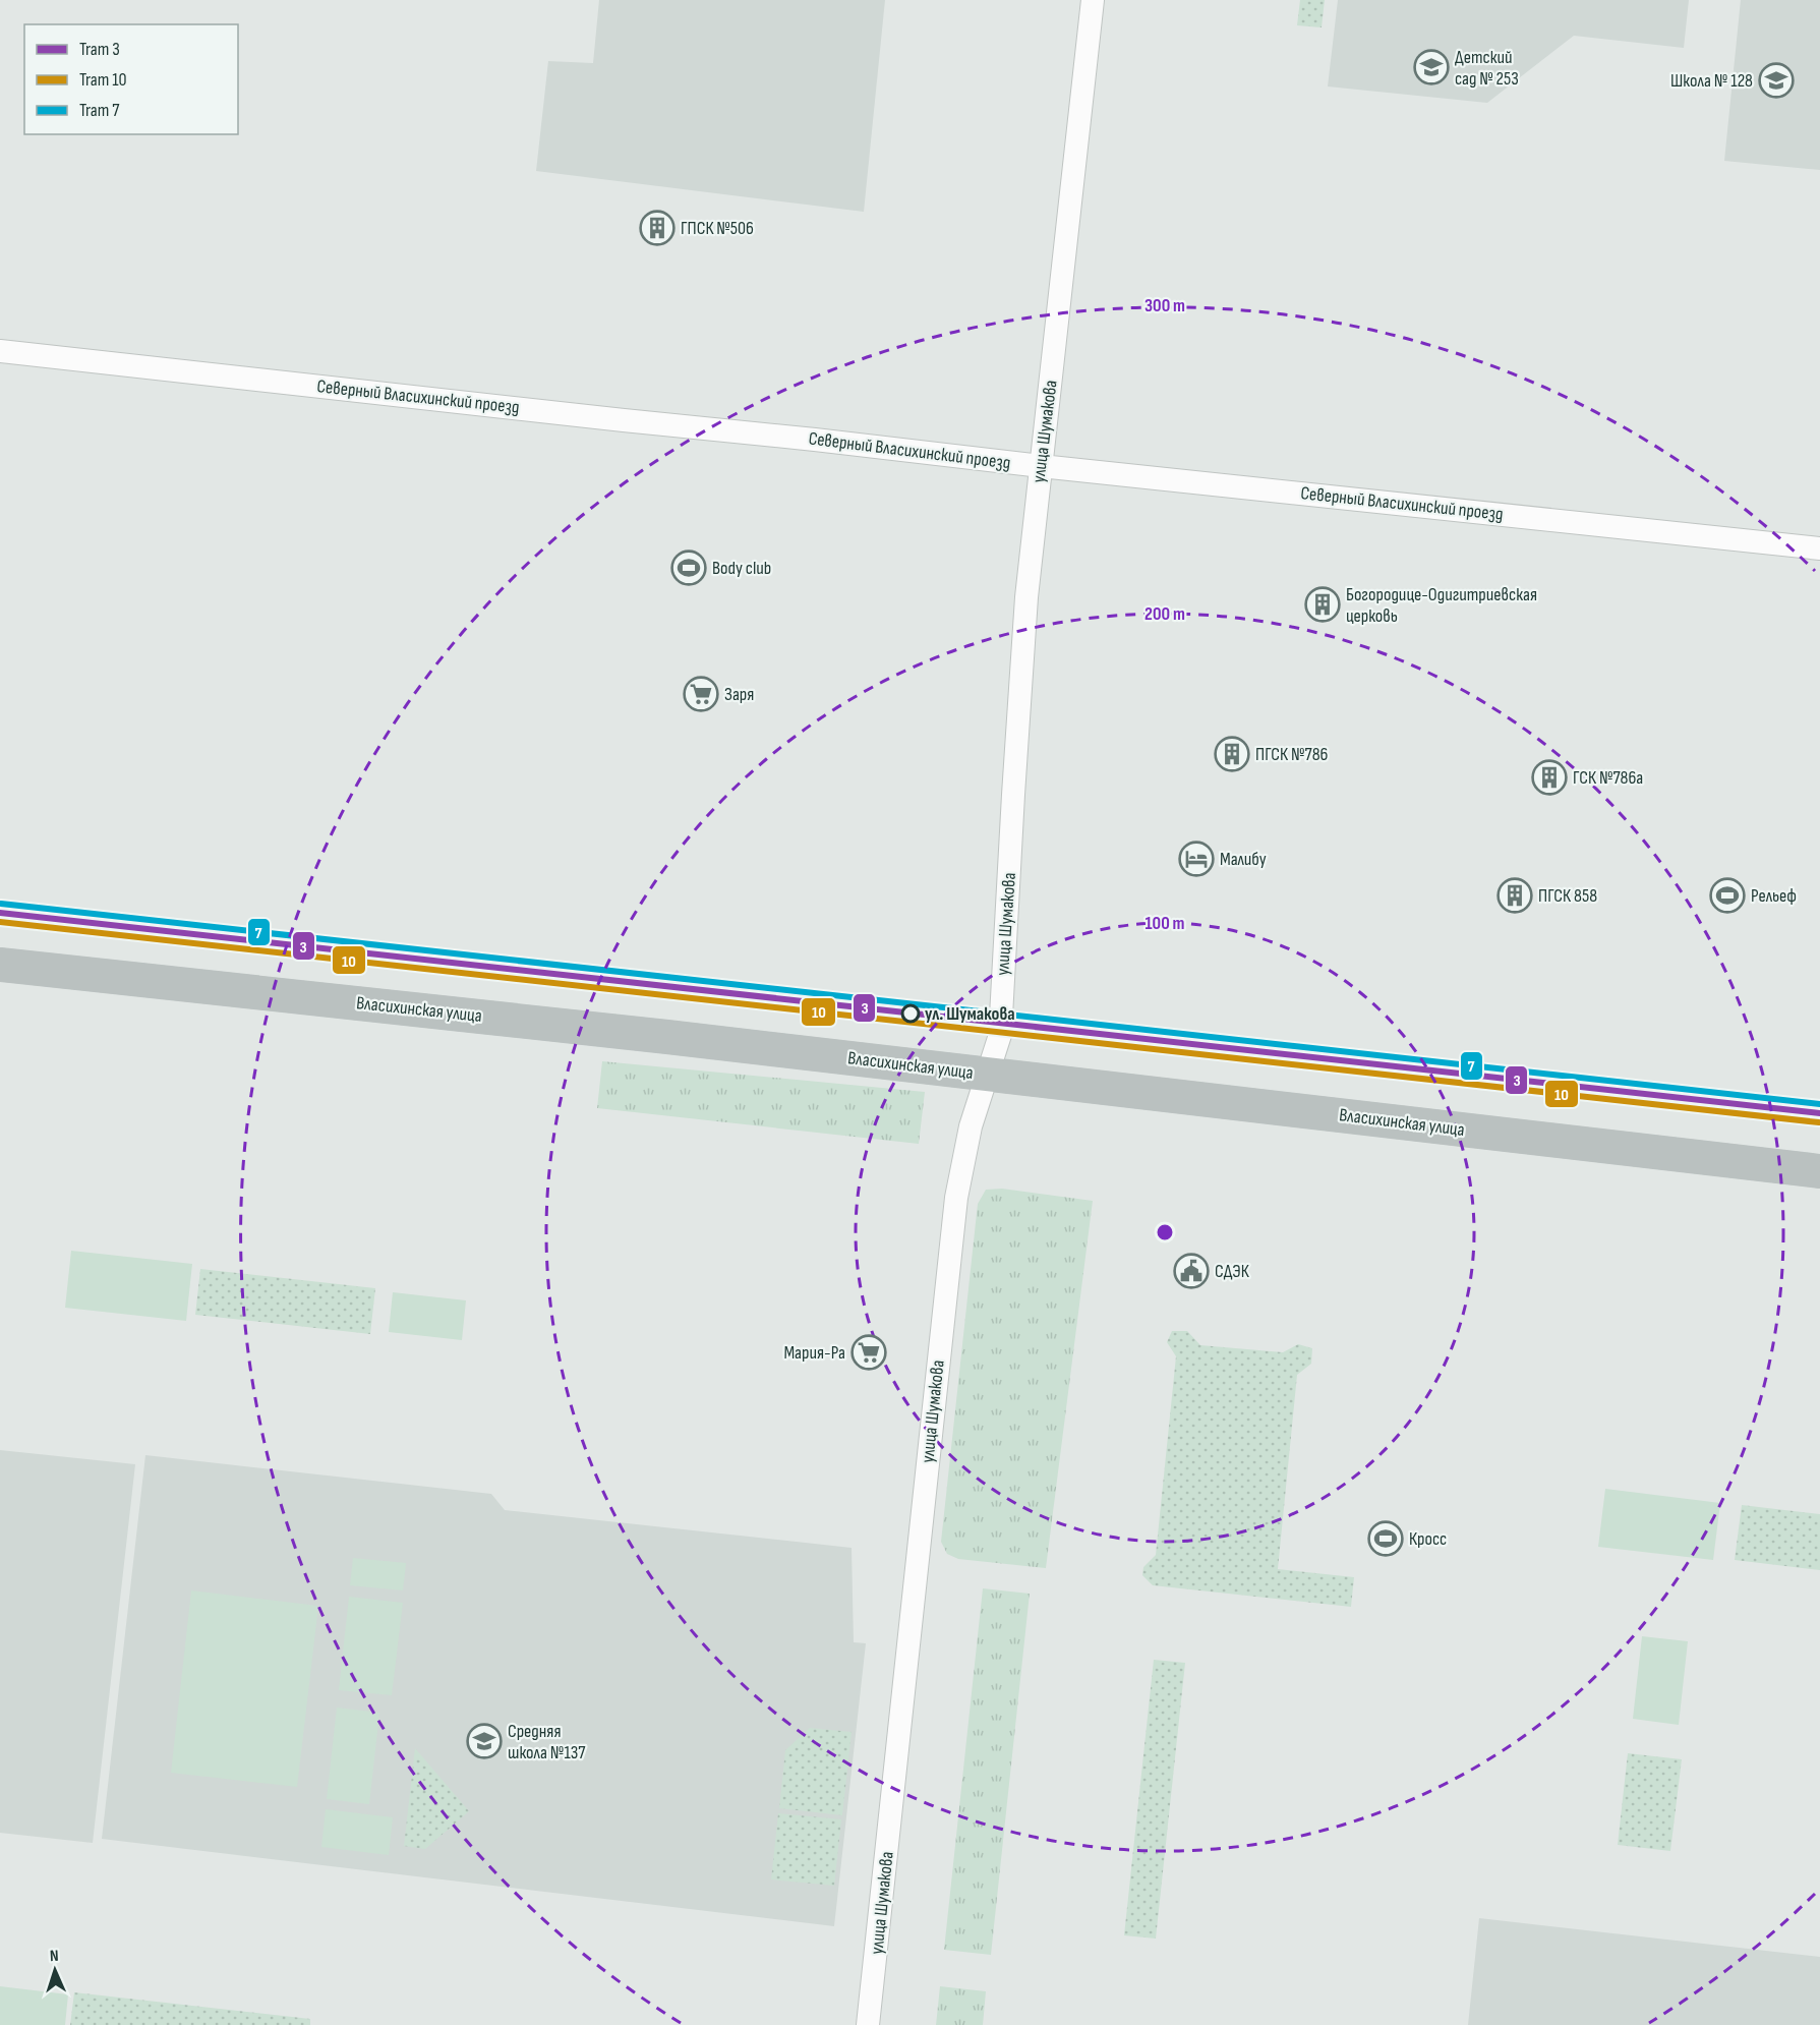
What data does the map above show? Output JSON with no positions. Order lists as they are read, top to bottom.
{
  "streets": {
    "highway": ["Власихинская улица"],
    "street": ["Северный Власихинский проезд", "улица Шумакова"]
  },
  "crossings": [
    ["Северный Власихинский проезд", "улица Шумакова"],
    ["улица Шумакова", "Власихинская улица"]
  ],
  "places": {
    "school or university": ["Детский сад № 253", "Школа № 128", "Средняя школа №137"],
    "building": [
      "ГПСК №506",
      "Богородице-Одигитриевская церковь",
      "ПГСК №786",
      "ГСК №786а",
      "ПГСК 858"
    ],
    "sports": ["Body club", "Рельеф", "Кросс"],
    "supermarket": ["Заря", "Мария-Ра"],
    "hotel": ["Малибу"],
    "other": ["ул. Шумакова"],
    "public building": ["СДЭК"]
  },
  "lines": ["tram line 7", "tram line 3", "tram line 10"],
  "legend": ["Tram 3", "Tram 10", "Tram 7"],
  "north": "top",
  "rings": ["300 m", "200 m", "100 m"]
}
